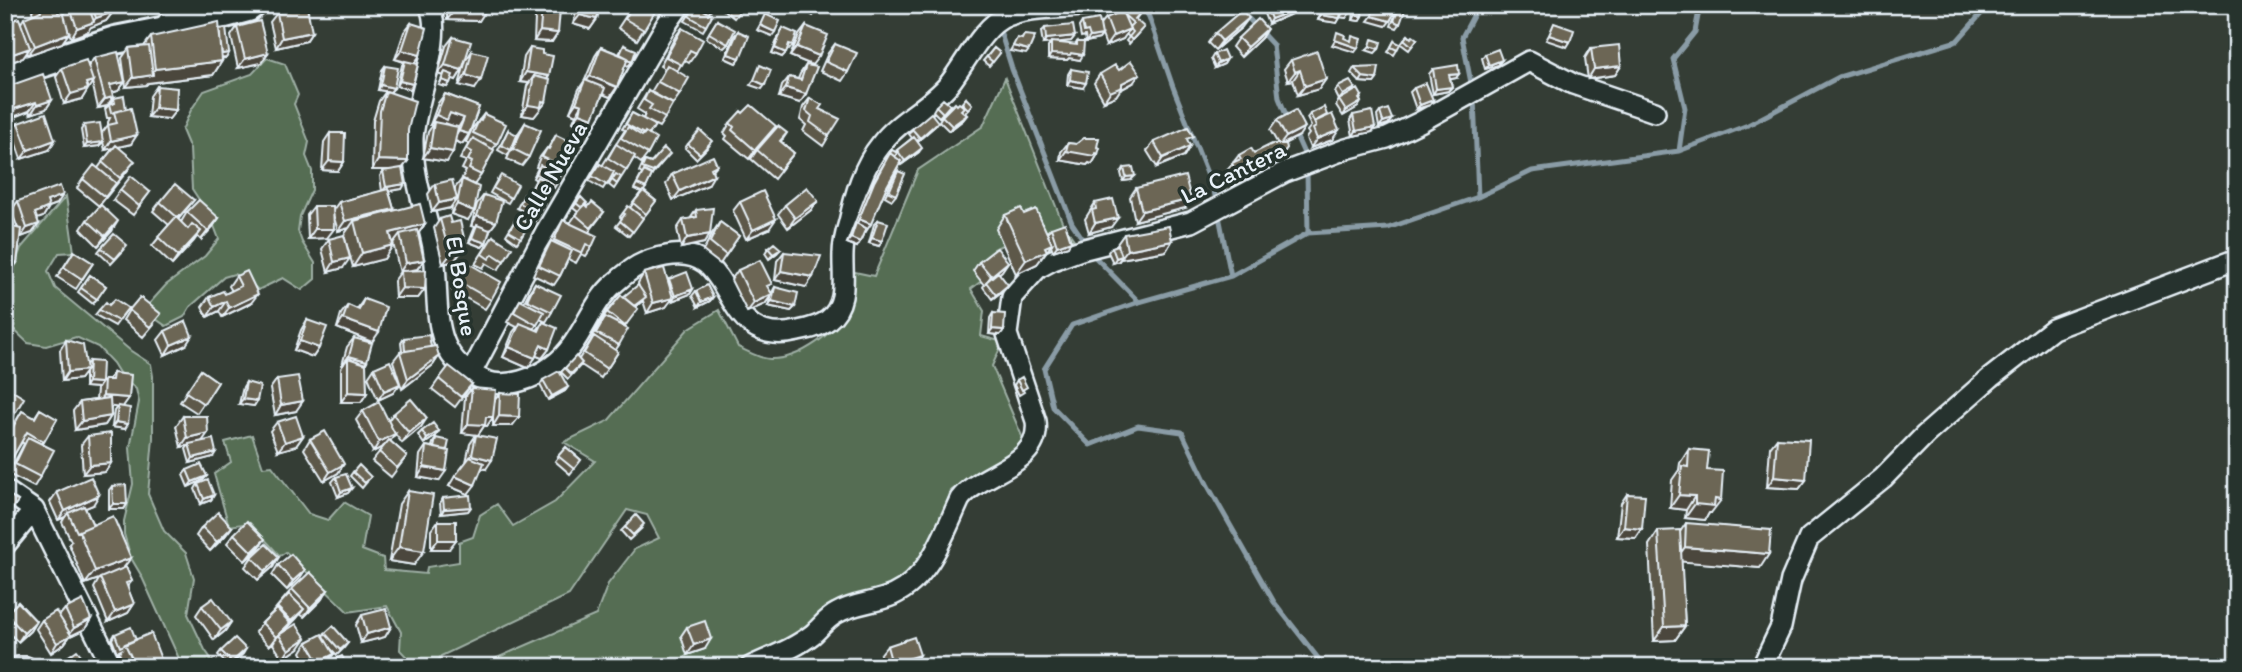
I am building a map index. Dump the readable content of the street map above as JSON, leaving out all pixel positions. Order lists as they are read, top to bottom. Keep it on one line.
{"streets":{"street":["La Cantera","Calle Nueva","El Bosque"]},"crossings":[["Calle Nueva","El Bosque"]]}
